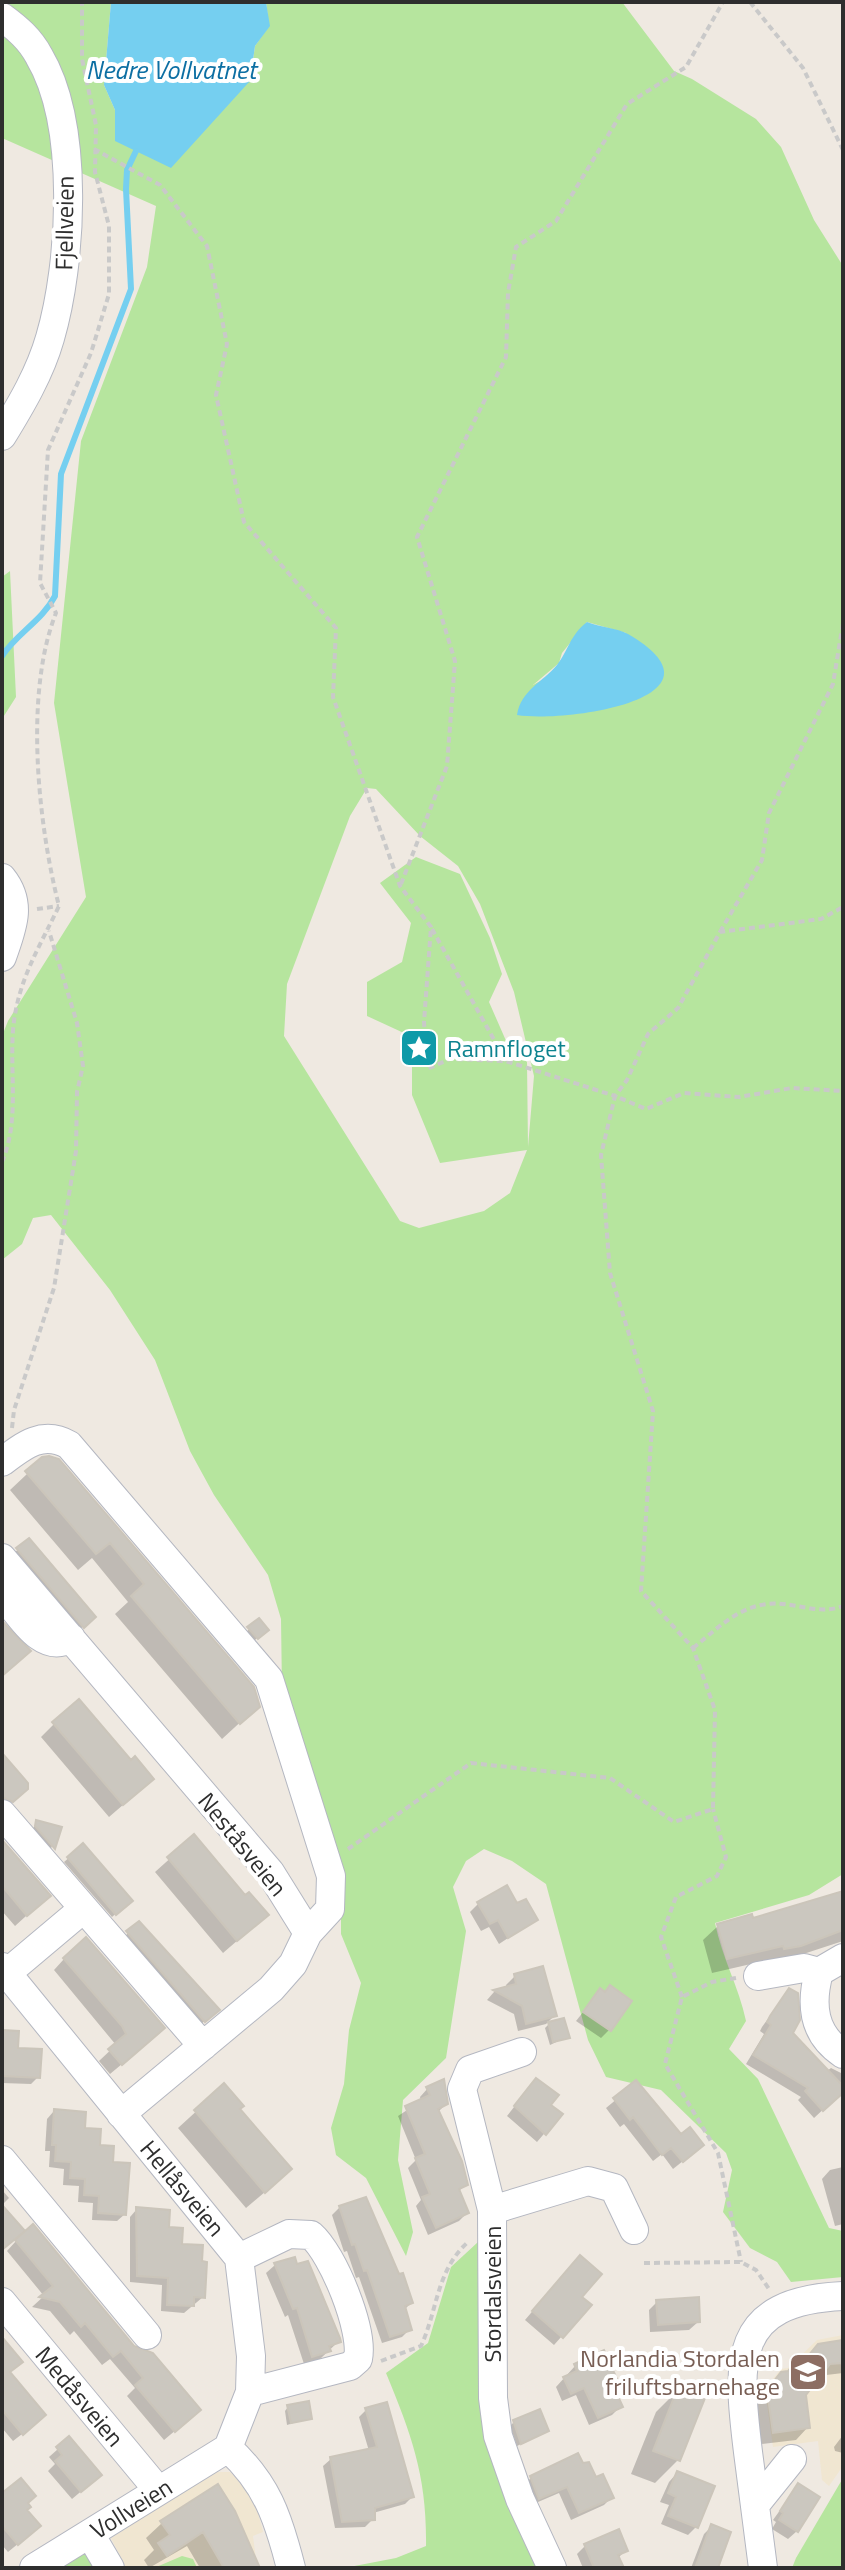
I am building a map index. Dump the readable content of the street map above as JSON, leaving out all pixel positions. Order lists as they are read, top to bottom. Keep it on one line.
{"streets":{"street":["Fjellveien","Neståsveien","Hellåsveien","Stordalsveien","Medåsveien","Vollveien"]},"crossings":[["Hellåsveien","Vollveien"],["Medåsveien","Vollveien"]],"water":["Nedre Vollvatnet"],"places":{"place":["Ramnfloget"],"school or university":["Norlandia Stordalen friluftsbarnehage"]}}
